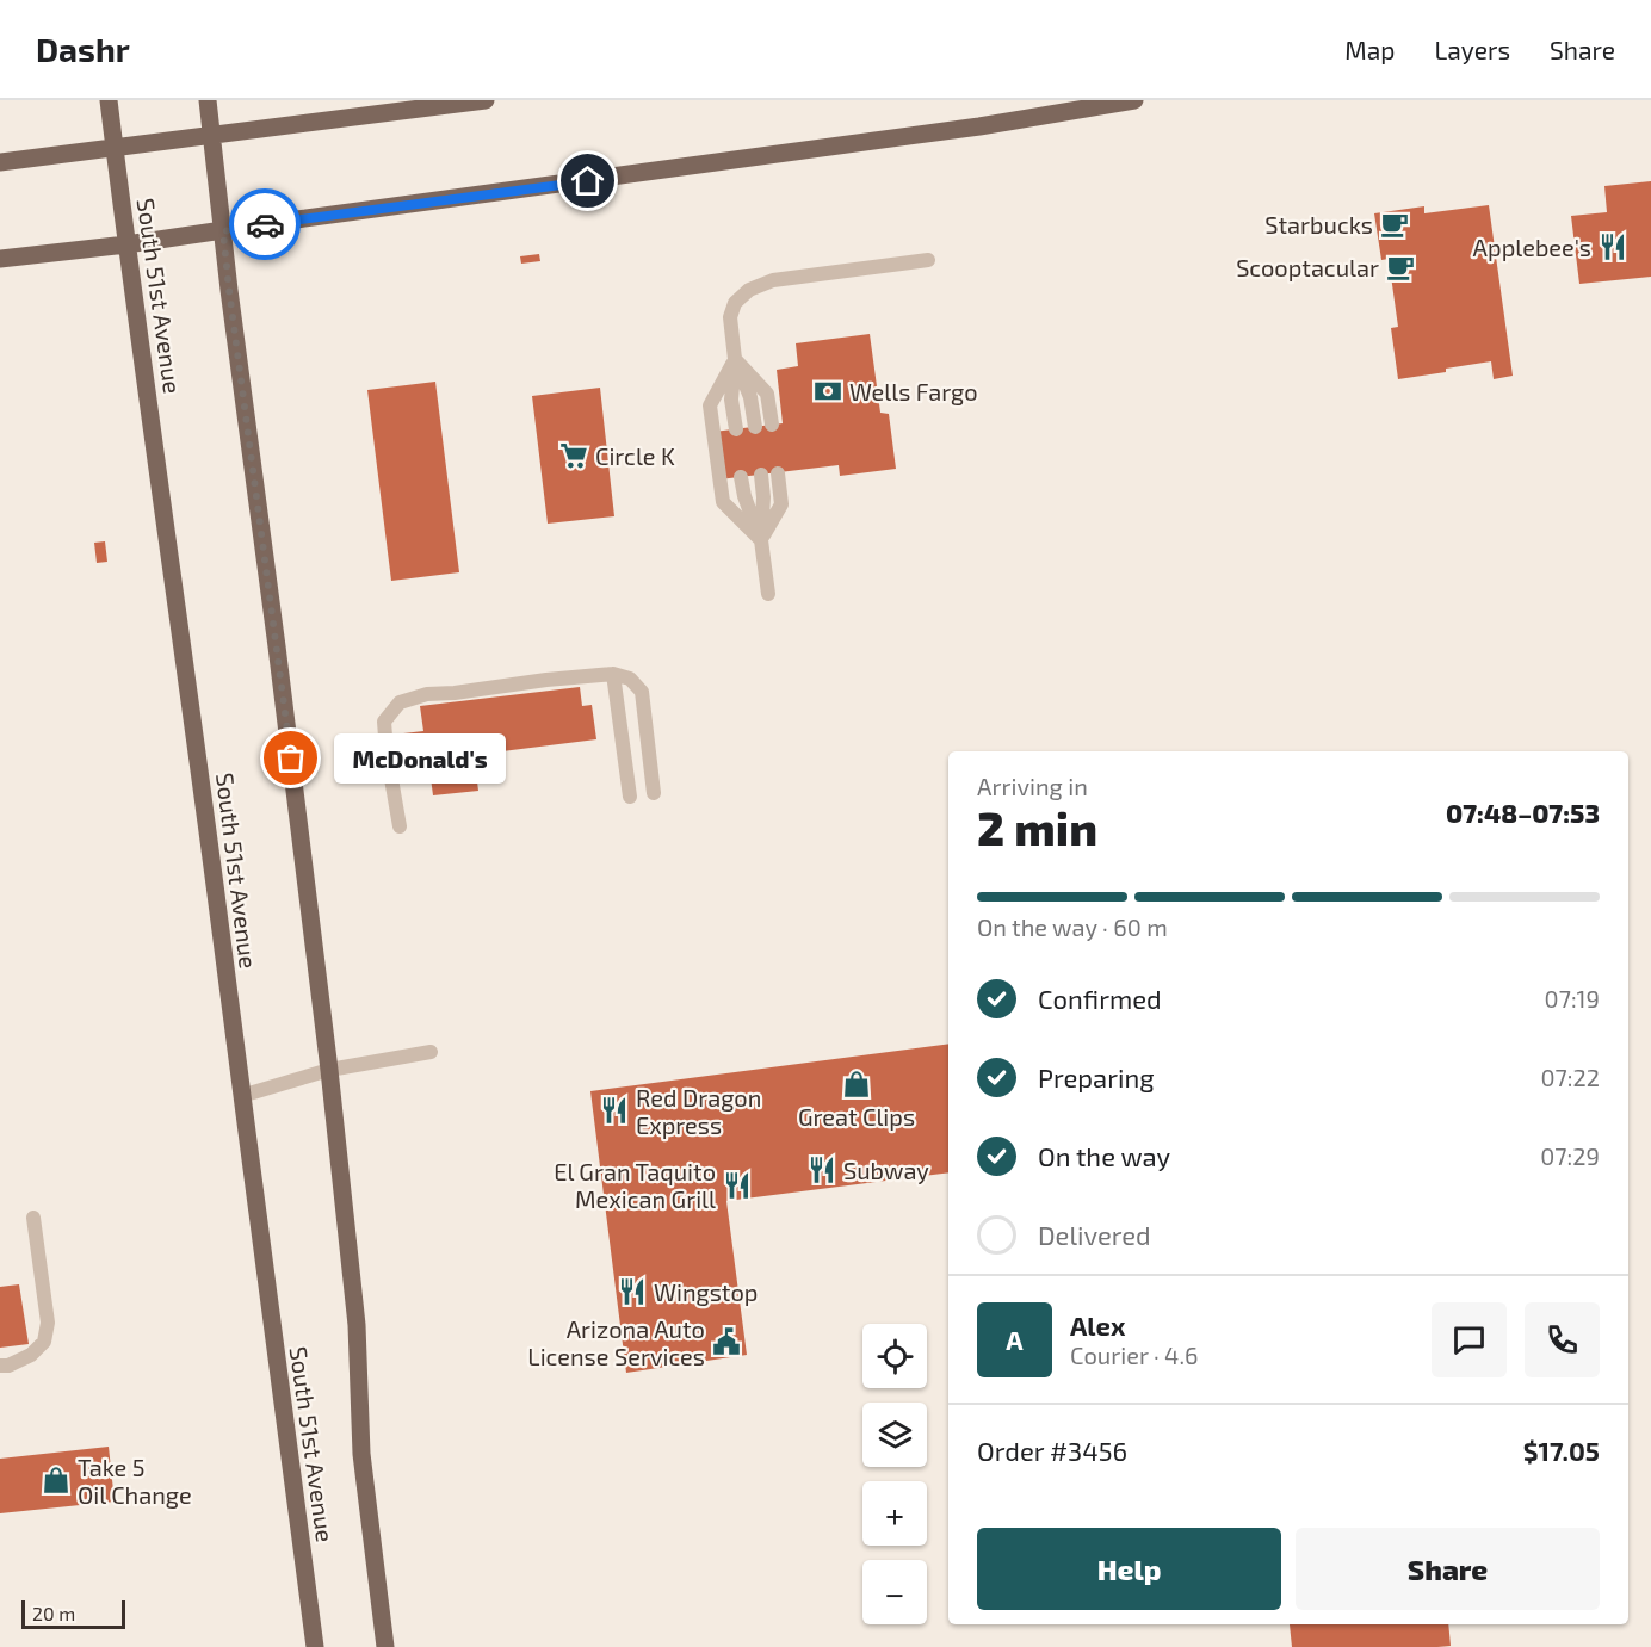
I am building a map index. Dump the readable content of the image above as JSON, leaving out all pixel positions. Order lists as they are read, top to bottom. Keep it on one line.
{"streets":{"main road":["South 51st Avenue"]},"places":{"cafe":["Starbucks","Scooptacular"],"restaurant":["Applebee's","Red Dragon Express","Subway","El Gran Taquito Mexican Grill","Wingstop"],"bank":["Wells Fargo"],"supermarket":["Circle K"],"other":["McDonald's"],"shop":["Great Clips","Take 5 Oil Change"],"public building":["Arizona Auto License Services"]},"scale_bar":"20 m","page":{"header":"Dashr","nav":["Map","Layers","Share"],"bubble":"McDonald's","heading":["2 min","Arriving in","07:48–07:53"],"panel":["Alex","Courier · 4.6","Order #3456","$17.05"],"bar":"On the way · 60 m","list":[["Confirmed","07:19"],["Preparing","07:22"],["On the way","07:29"],"Delivered"],"round":"A","map_buttons":["+","−"],"buttons":["Help","Share"],"scale":"20 m"}}
